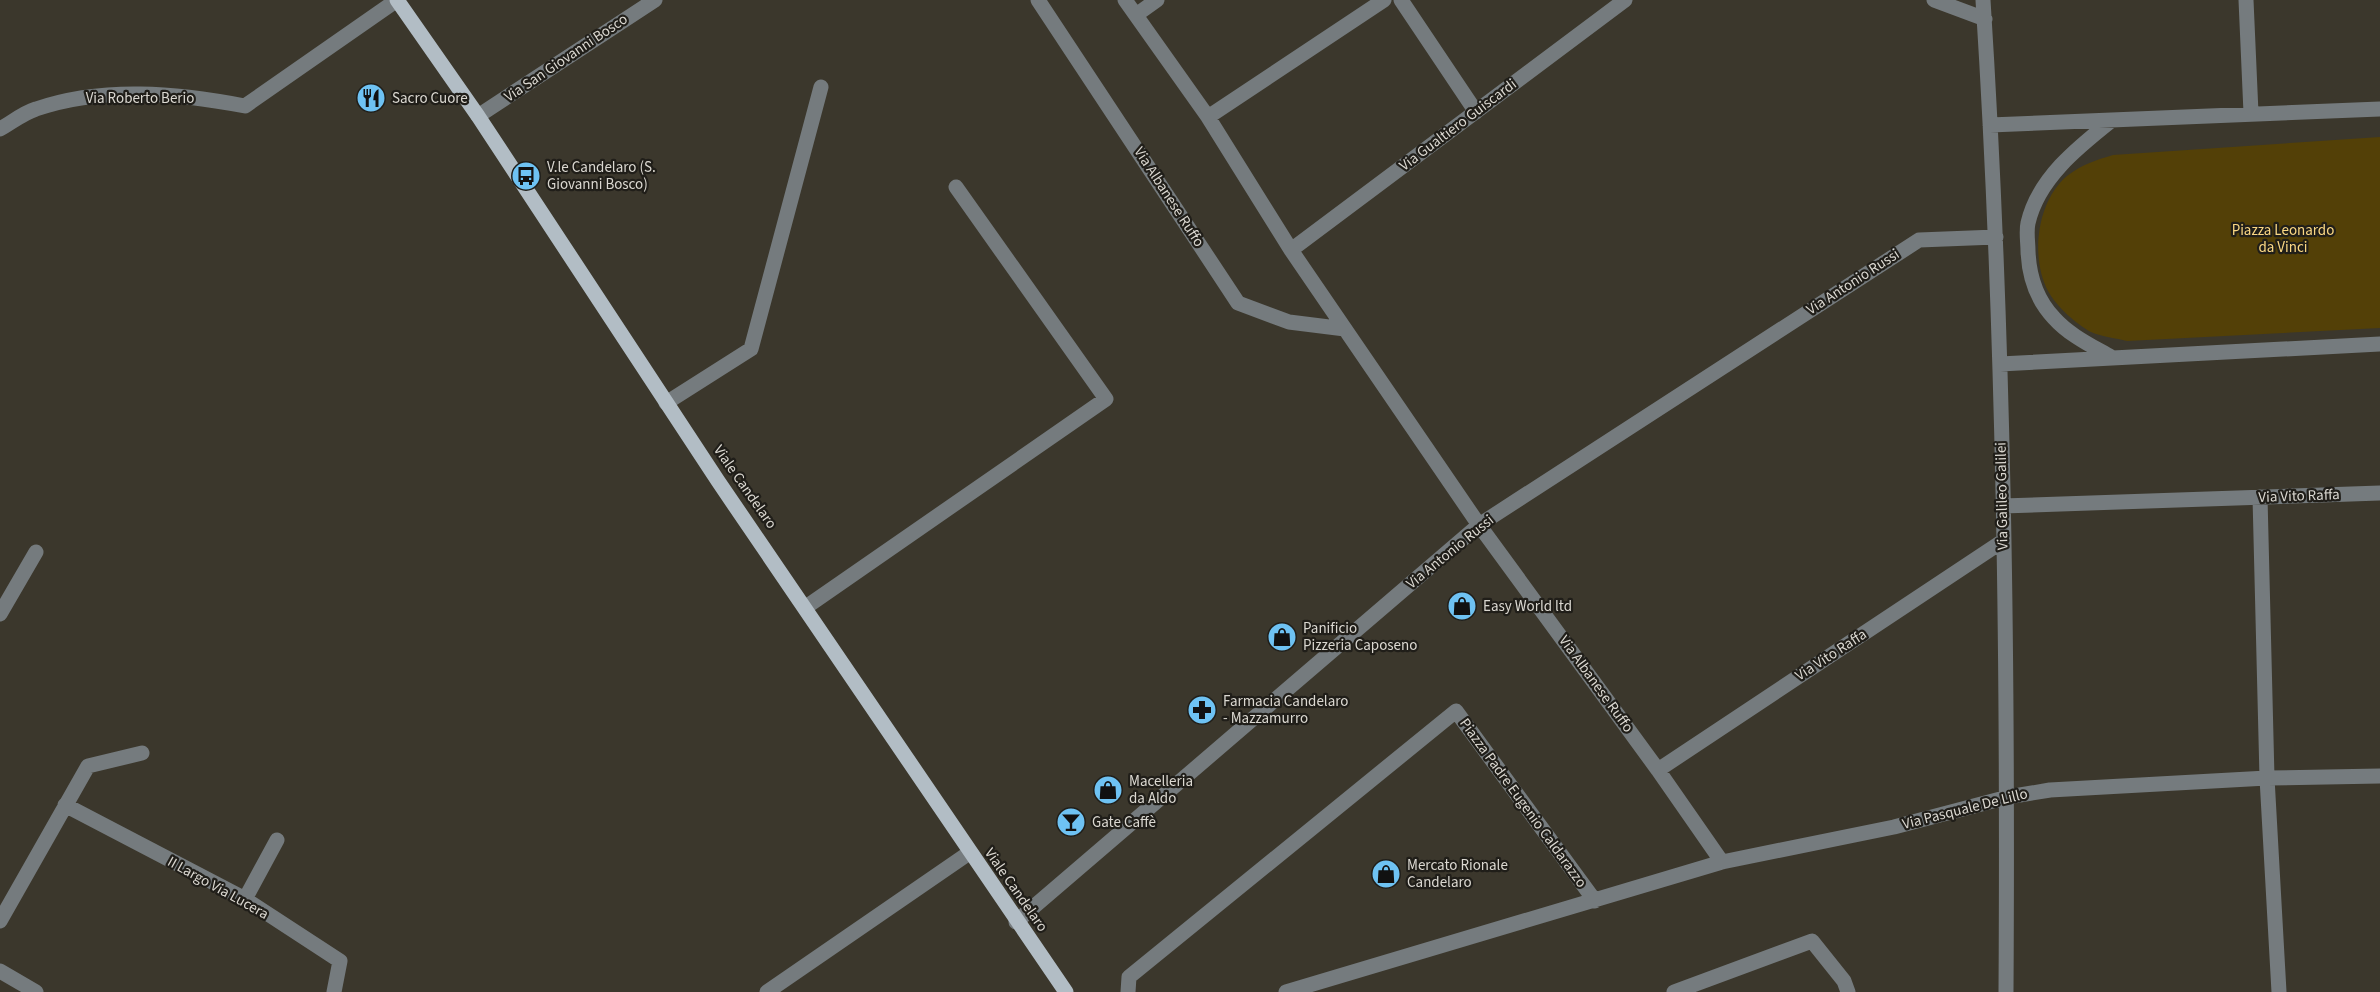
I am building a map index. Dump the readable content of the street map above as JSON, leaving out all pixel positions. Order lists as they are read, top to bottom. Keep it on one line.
{"streets":{"main road":["Viale Candelaro"],"street":["Via San Giovanni Bosco","Via Roberto Berio","Via Gualtiero Guiscardi","Via Albanese Ruffo","Via Antonio Russi","Via Galileo Galilei","Via Vito Raffa","Piazza Padre Eugenio Caldarazzo","Via Pasquale De Lillo","II Largo Via Lucera"]},"crossings":[["Via San Giovanni Bosco","Viale Candelaro"],["Via Roberto Berio","Viale Candelaro"],["Via Gualtiero Guiscardi","Via Albanese Ruffo"],["Via Albanese Ruffo","Via Antonio Russi"],["Via Albanese Ruffo","Via Vito Raffa"],["Via Albanese Ruffo","Via Pasquale De Lillo"],["Via Antonio Russi","Viale Candelaro"],["Via Antonio Russi","Via Galileo Galilei"],["Via Galileo Galilei","Via Vito Raffa"],["Via Galileo Galilei","Via Pasquale De Lillo"],["Piazza Padre Eugenio Caldarazzo","Via Pasquale De Lillo"]],"parks":["Piazza Leonardo da Vinci"],"places":{"restaurant":["Sacro Cuore"],"bus stop":["V.le Candelaro (S. Giovanni Bosco)"],"shop":["Easy World ltd","Panificio Pizzeria Caposeno","Macelleria da Aldo","Mercato Rionale Candelaro"],"pharmacy":["Farmacia Candelaro - Mazzamurro"],"bar":["Gate Caffè"]}}
